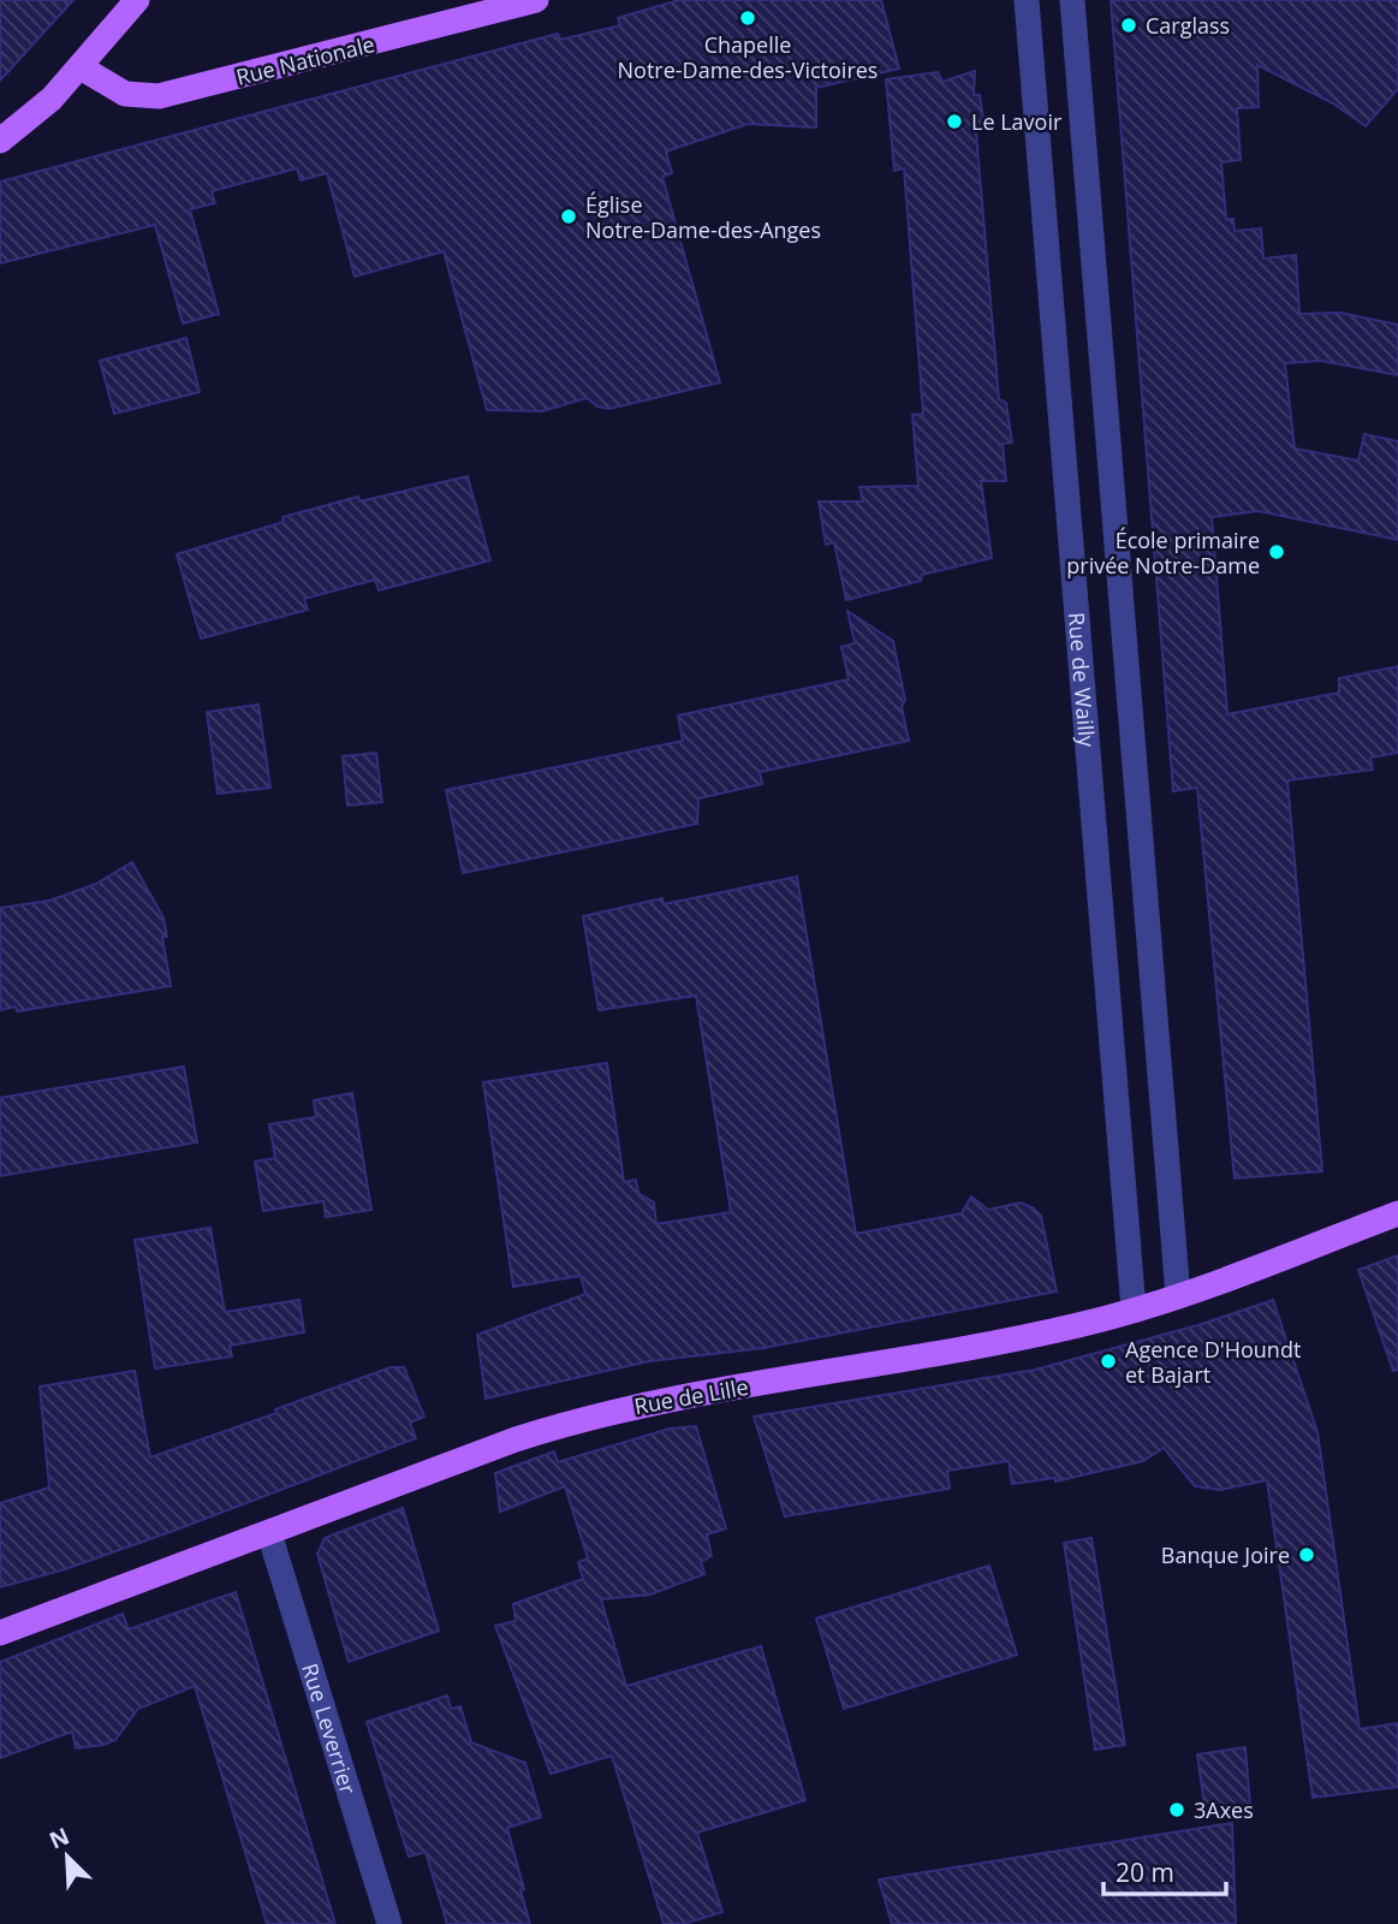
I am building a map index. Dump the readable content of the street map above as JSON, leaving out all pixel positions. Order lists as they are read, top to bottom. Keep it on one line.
{"streets":{"main road":["Rue Nationale","Rue de Lille"],"street":["Rue de Wailly","Rue Leverrier"]},"crossings":[["Rue de Wailly","Rue de Lille"],["Rue de Lille","Rue Leverrier"]],"places":["Chapelle Notre-Dame-des-Victoires","Carglass","Le Lavoir","Église Notre-Dame-des-Anges","École primaire privée Notre-Dame","Agence D'Houndt et Bajart","Banque Joire","3Axes"],"scale_bar":"20 m","north":"top left"}
